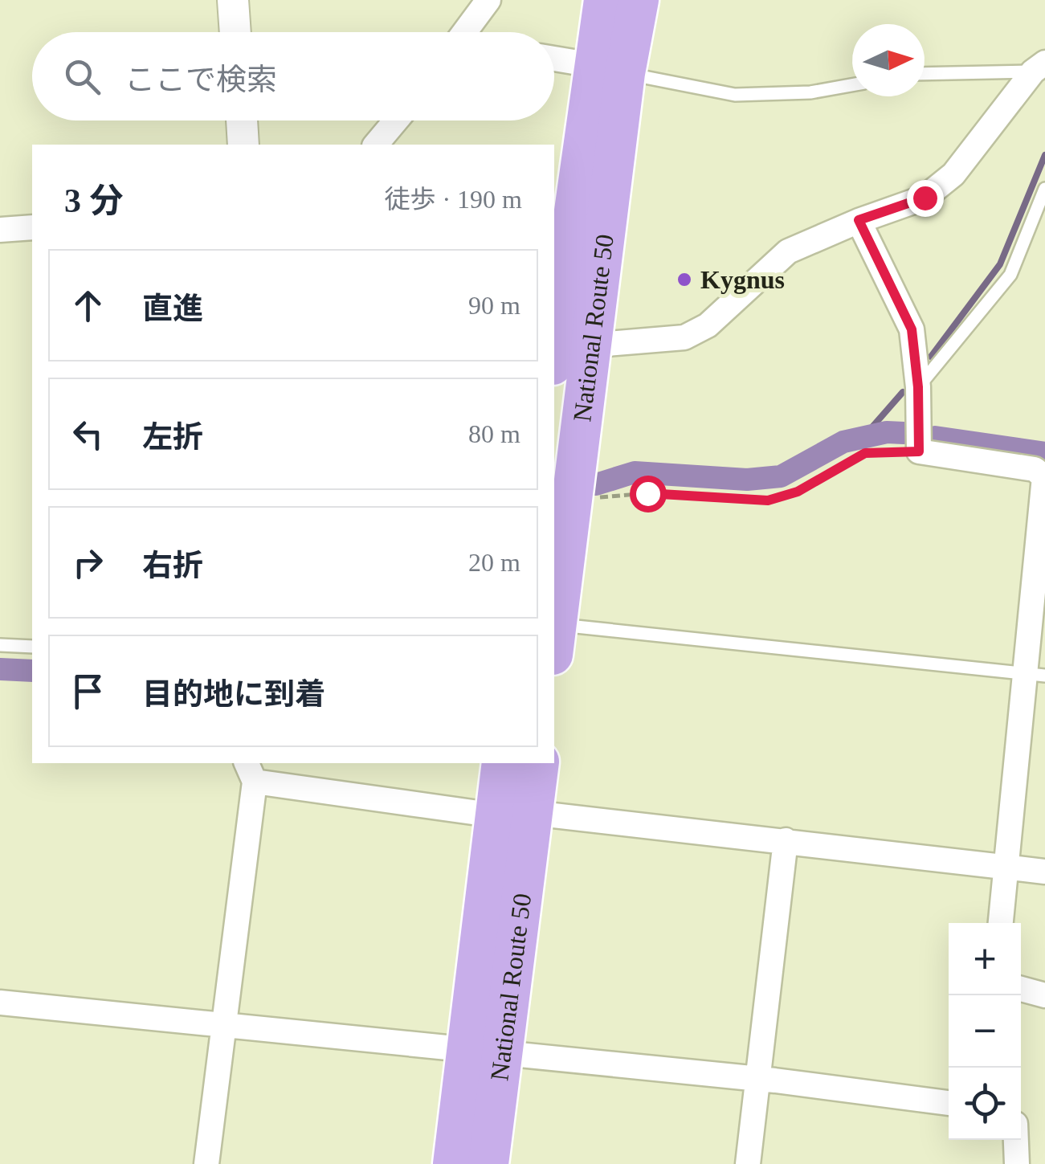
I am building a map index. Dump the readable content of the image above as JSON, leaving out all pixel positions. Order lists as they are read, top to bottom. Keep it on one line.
{"streets":{"highway":["National Route 50"]},"places":["Kygnus"],"north":"right","page":{"search":"ここで検索","heading":["3 分","徒歩 · 190 m"],"list":[["直進","90 m"],["左折","80 m"],["右折","20 m"],"目的地に到着"],"map_buttons":["+","−"]}}
